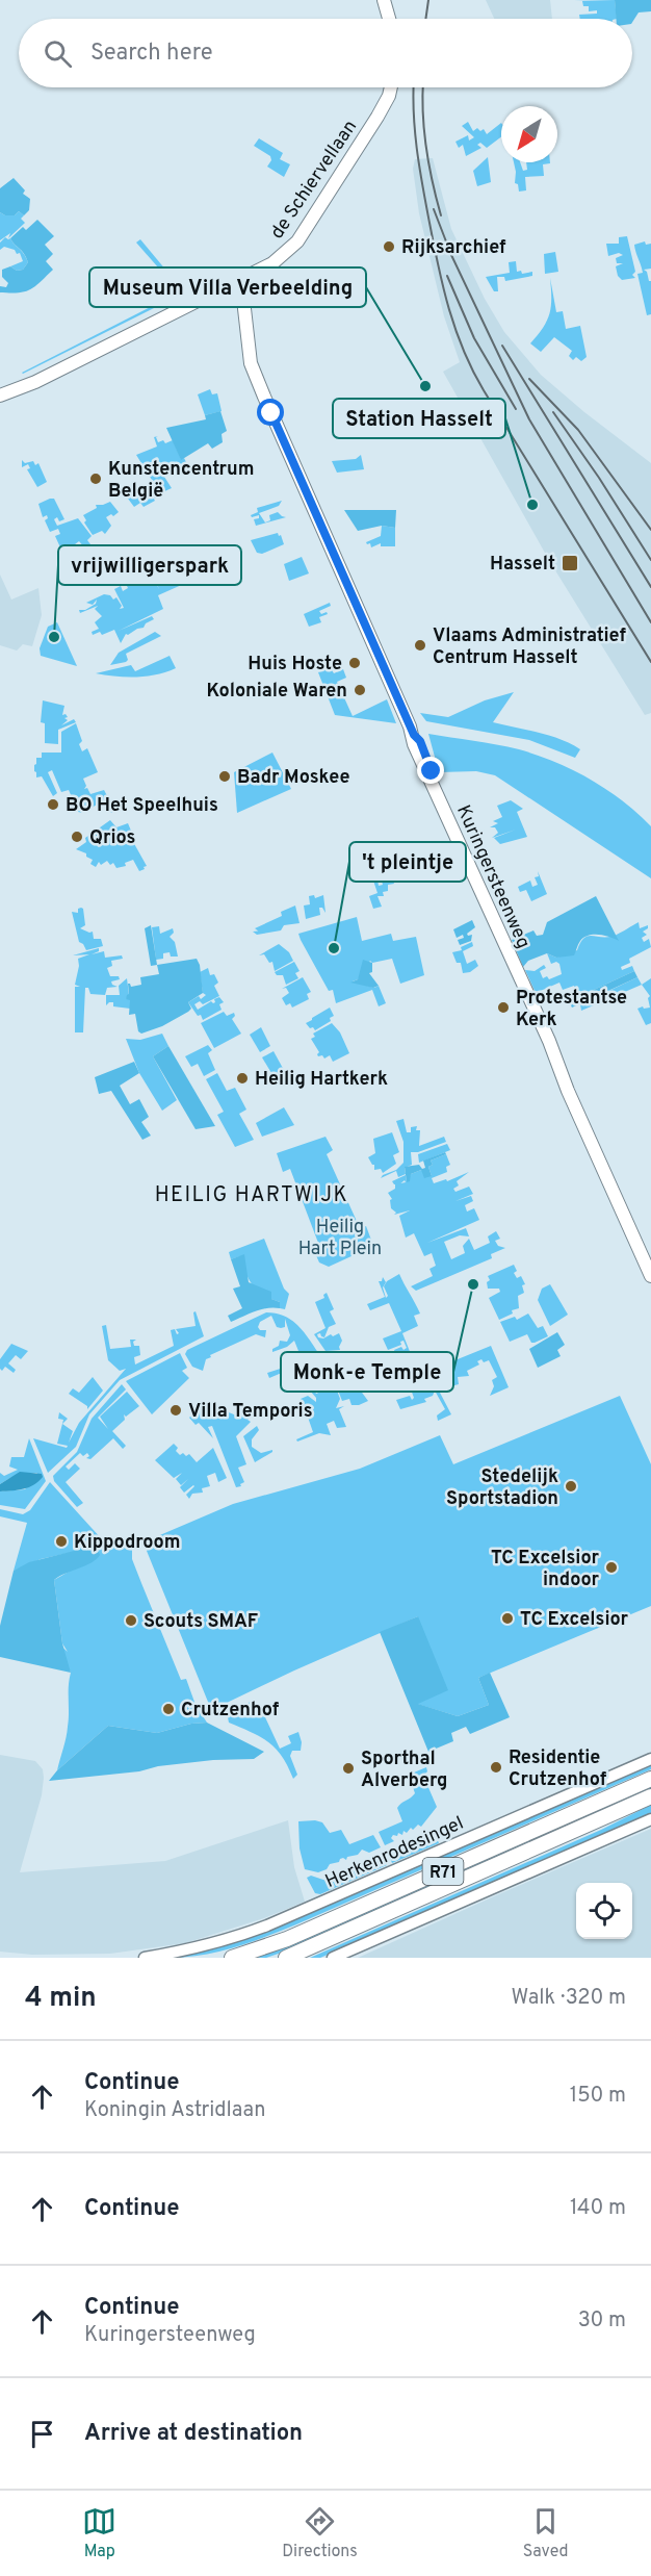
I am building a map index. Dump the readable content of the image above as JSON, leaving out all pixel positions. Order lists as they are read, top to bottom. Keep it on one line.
{"streets":{"highway":["Herkenrodesingel","R71"],"main road":["de Schiervellaan","Kuringersteenweg"]},"crossings":[["de Schiervellaan","Kuringersteenweg"]],"districts":["HEILIG HARTWIJK"],"parks":["Heilig Hart Plein"],"places":{"other":["Rijksarchief","Museum Villa Verbeelding","Kunstencentrum België","Station Hasselt","vrijwilligerspark","Vlaams Administratief Centrum Hasselt","Huis Hoste","Koloniale Waren","Badr Moskee","BO Het Speelhuis","Qrios","'t pleintje","Protestantse Kerk","Heilig Hartkerk","Monk-e Temple","Villa Temporis","Stedelijk Sportstadion","Kippodroom","TC Excelsior indoor","TC Excelsior","Scouts SMAF","Crutzenhof","Residentie Crutzenhof","Sporthal Alverberg"],"transit":["Hasselt"]},"north":"bottom left","page":{"search":"Search here","heading":["4 min","Walk · 320 m"],"list":[["Continue","Koningin Astridlaan","150 m"],["Continue","140 m"],["Continue","Kuringersteenweg","30 m"],"Arrive at destination"],"nav":["Map","Directions","Saved"]}}
